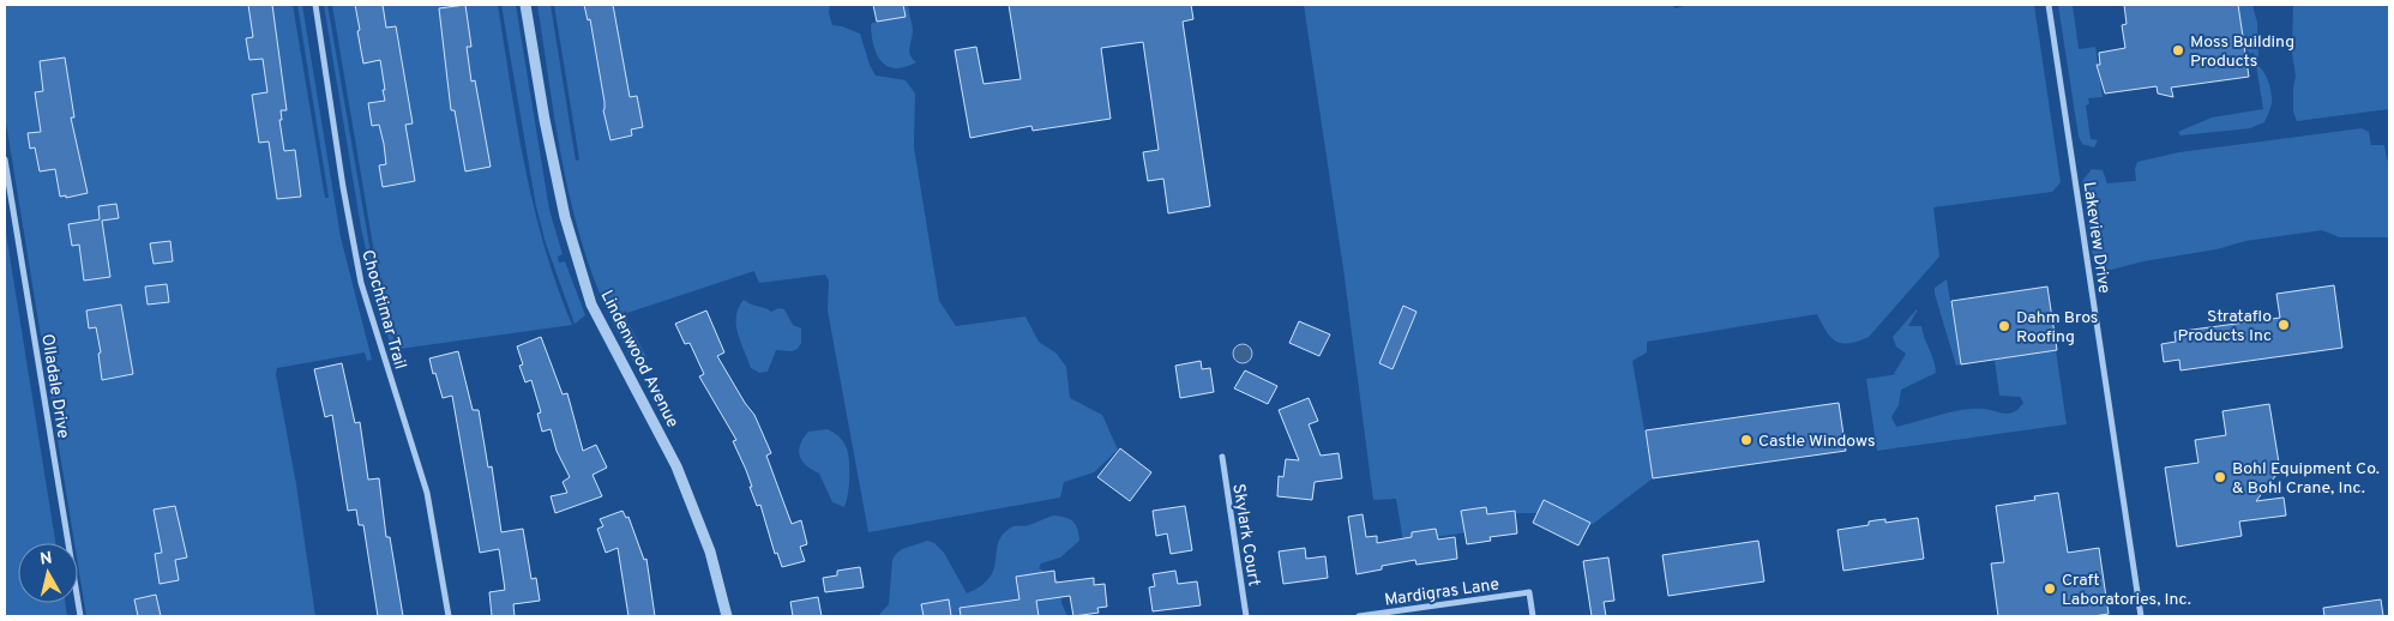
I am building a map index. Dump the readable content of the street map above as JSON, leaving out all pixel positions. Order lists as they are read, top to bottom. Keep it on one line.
{"streets":{"street":["Lakeview Drive","Chochtimar Trail","Lindenwood Avenue","Olladale Drive","Skylark Court","Mardigras Lane"]},"places":["Moss Building Products","Strataflo Products Inc","Dahm Bros Roofing","Castle Windows","Bohl Equipment Co. & Bohl Crane, Inc.","Craft Laboratories, Inc."],"north":"top"}
